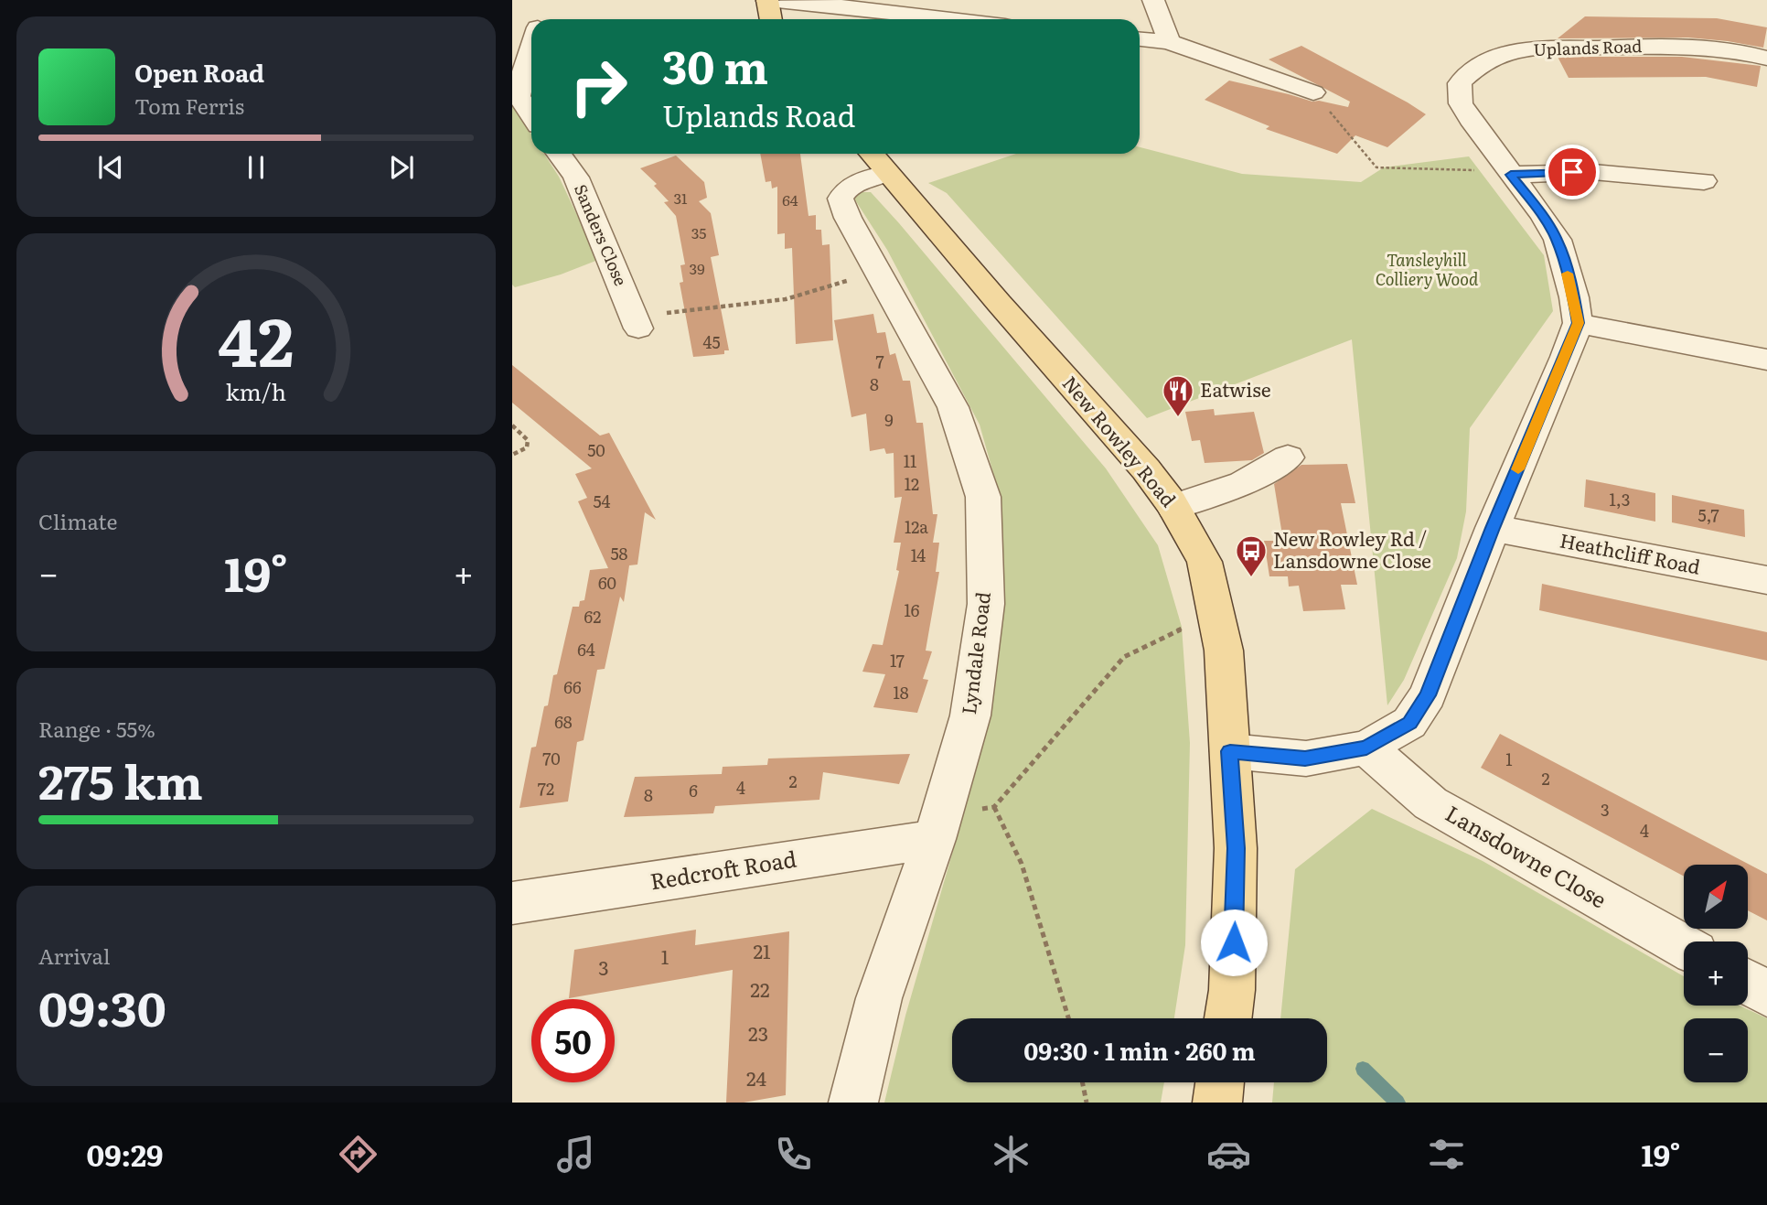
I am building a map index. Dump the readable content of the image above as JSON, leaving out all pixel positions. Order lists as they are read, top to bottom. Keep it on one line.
{"streets":{"main road":["New Rowley Road"],"street":["Uplands Road","Sanders Close","Heathcliff Road","Lyndale Road","Lansdowne Close","Redcroft Road"]},"crossings":[["New Rowley Road","Lyndale Road"],["Lyndale Road","Redcroft Road"]],"parks":["Tansleyhill Colliery Wood"],"places":{"restaurant":["Eatwise"],"bus stop":["New Rowley Rd / Lansdowne Close"]},"house_numbers":["31","64","35","39","45","7","8","9","50","11","12","1,3","54","5,7","12a","58","14","60","16","62","64","17","66","18","68","70","1","2","2","4","72","6","8","3","4","21","1","3","22","23","24"],"north":"top right","page":{"turn":["30 m","Uplands Road"],"song":["Open Road","Tom Ferris"],"tile":["Climate",["Range · 55%","275 km"],["Arrival","09:30"]],"heat":["−","19°","+"],"map_buttons":["+","−"],"limit":"50","trip":"09:30 · 1 min · 260 m","tabs":["09:29","19°"],"gauge":["42","km/h"]}}
